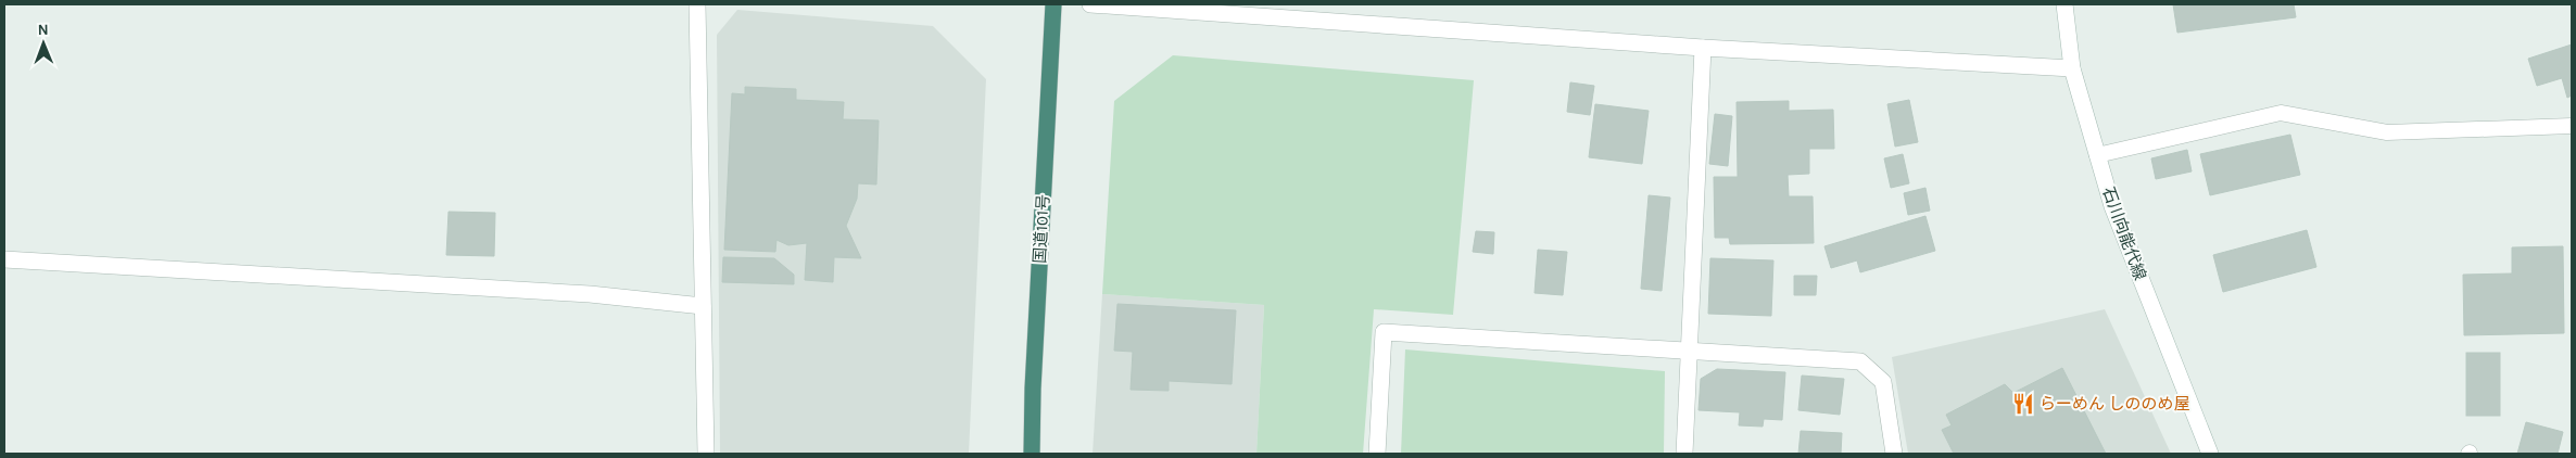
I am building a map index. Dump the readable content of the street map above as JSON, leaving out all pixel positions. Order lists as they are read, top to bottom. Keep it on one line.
{"streets":{"highway":["国道101号"],"street":["石川向能代線"]},"places":{"restaurant":["らーめん しののめ屋"]},"north":"top"}
